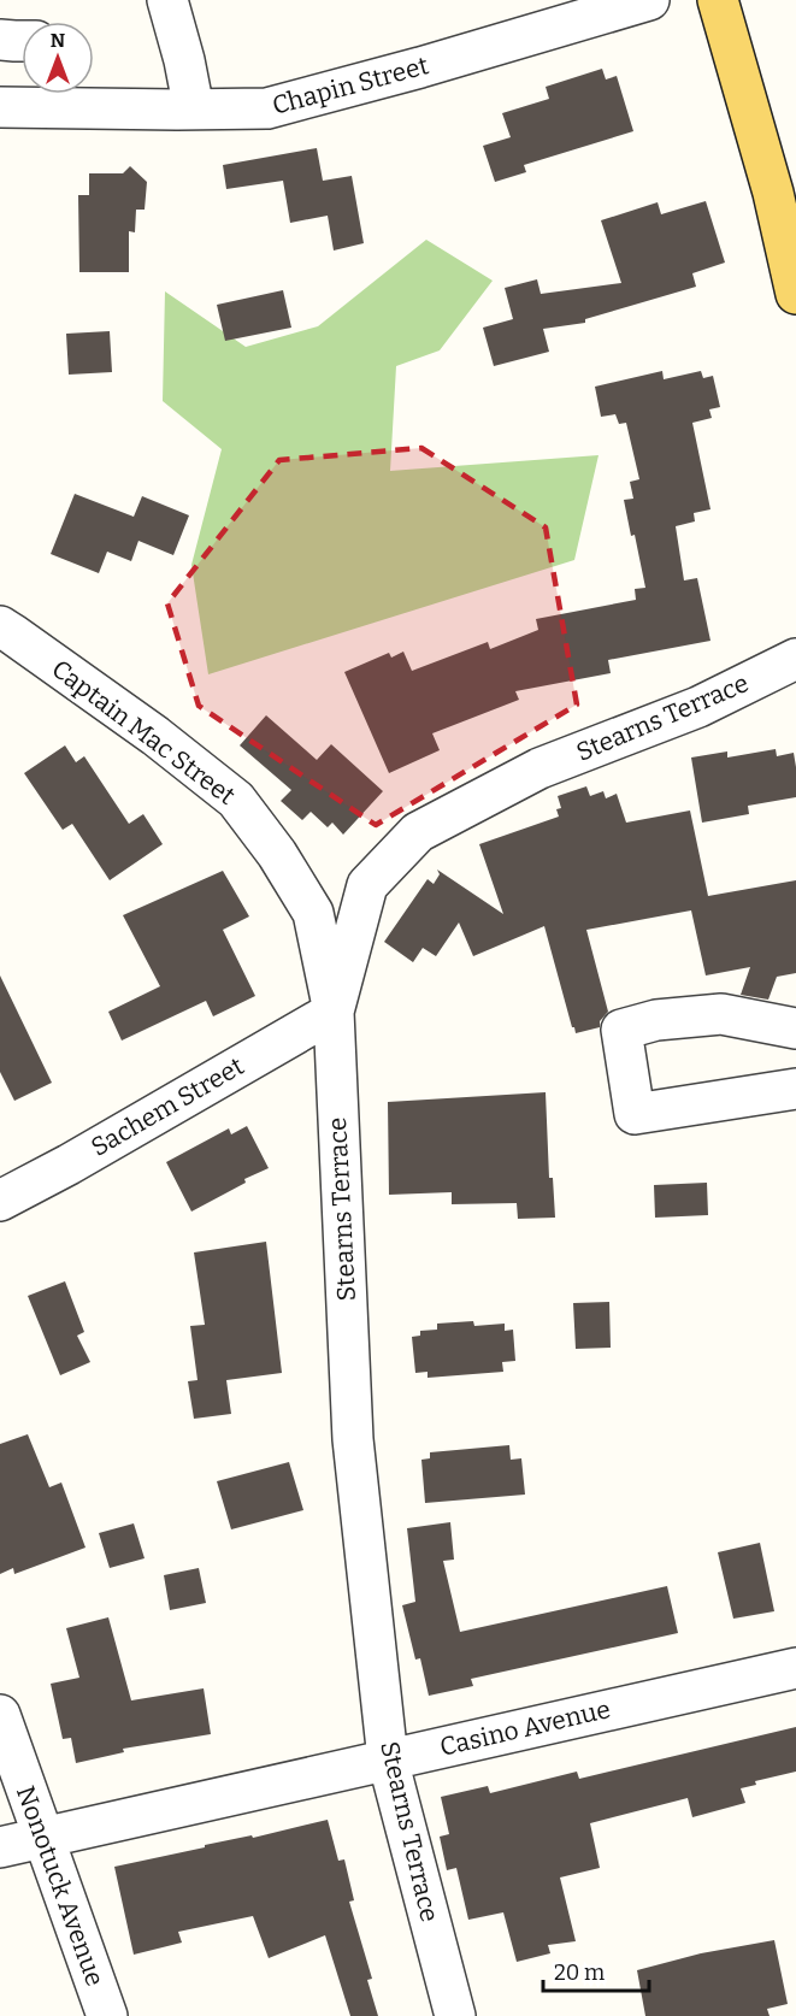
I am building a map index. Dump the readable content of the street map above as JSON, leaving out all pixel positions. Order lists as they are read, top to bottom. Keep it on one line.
{"streets":{"street":["Chapin Street","Stearns Terrace","Captain Mac Street","Sachem Street","Casino Avenue","Nonotuck Avenue"]},"crossings":[["Stearns Terrace","Captain Mac Street"],["Stearns Terrace","Sachem Street"],["Stearns Terrace","Casino Avenue"],["Captain Mac Street","Sachem Street"],["Casino Avenue","Nonotuck Avenue"]],"scale_bar":"20 m","north":"top"}
